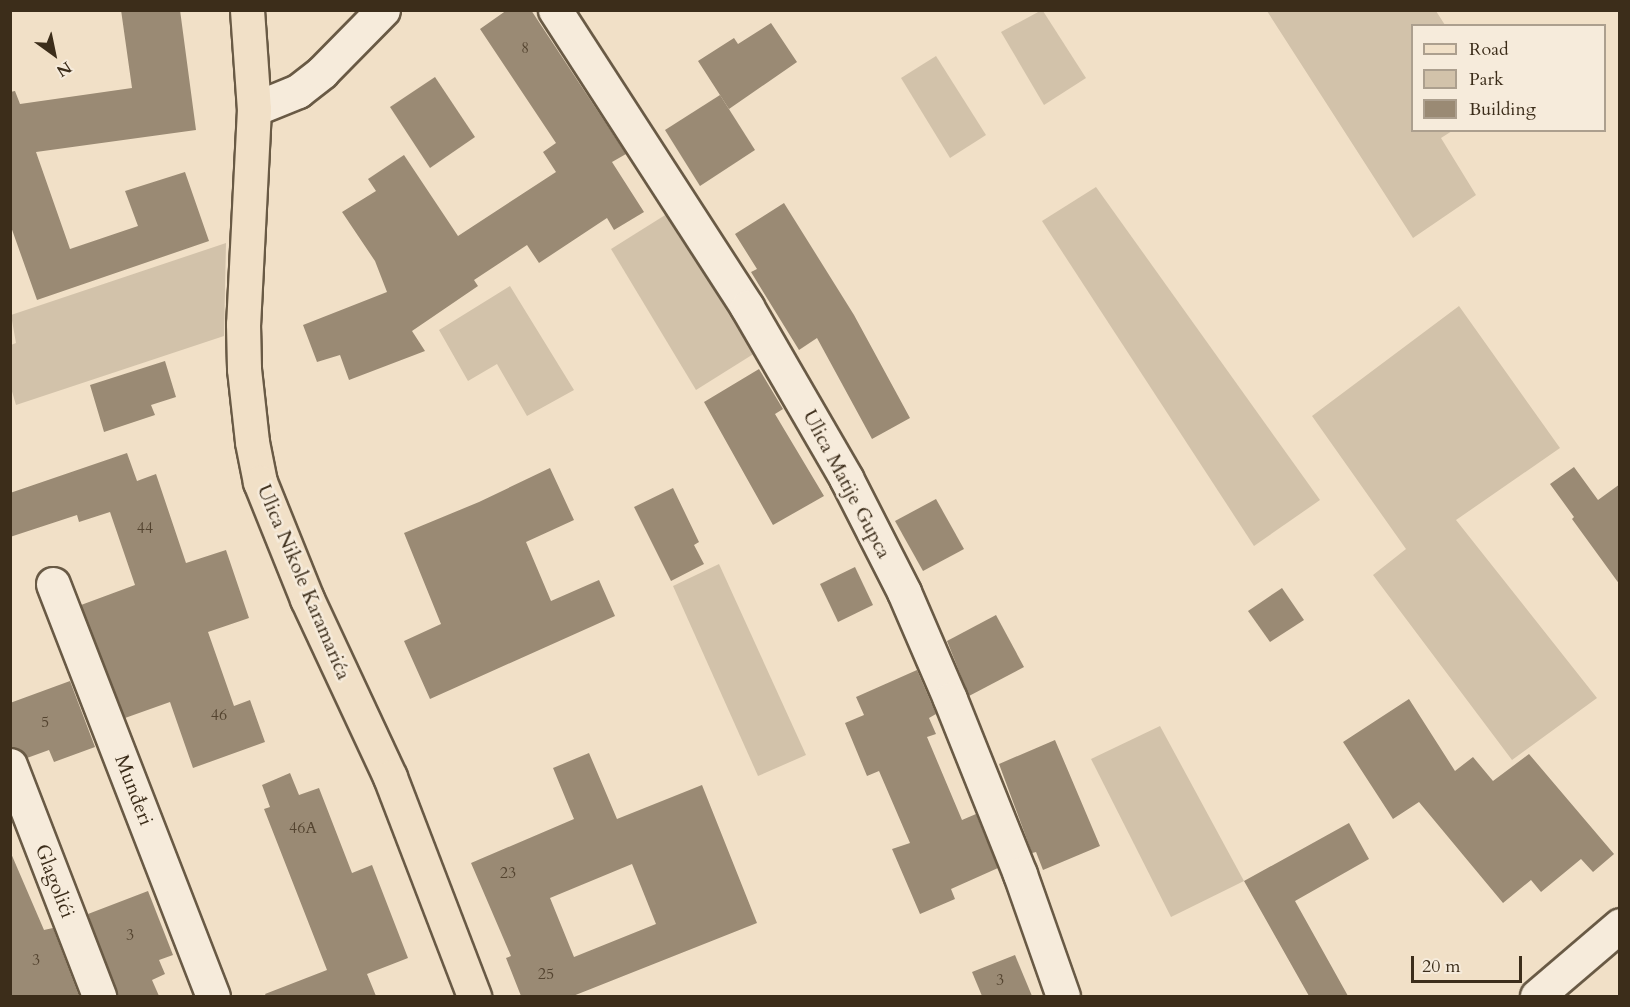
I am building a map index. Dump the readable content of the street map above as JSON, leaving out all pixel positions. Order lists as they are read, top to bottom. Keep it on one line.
{"streets":{"main road":["Ulica Nikole Karamarića"],"street":["Ulica Matije Gupca","Munđeri","Glagolići"]},"house_numbers":["8","44","46","5","46A","23","3","3","25","3"],"legend":["Road","Park","Building"],"scale_bar":"20 m","north":"bottom right"}
